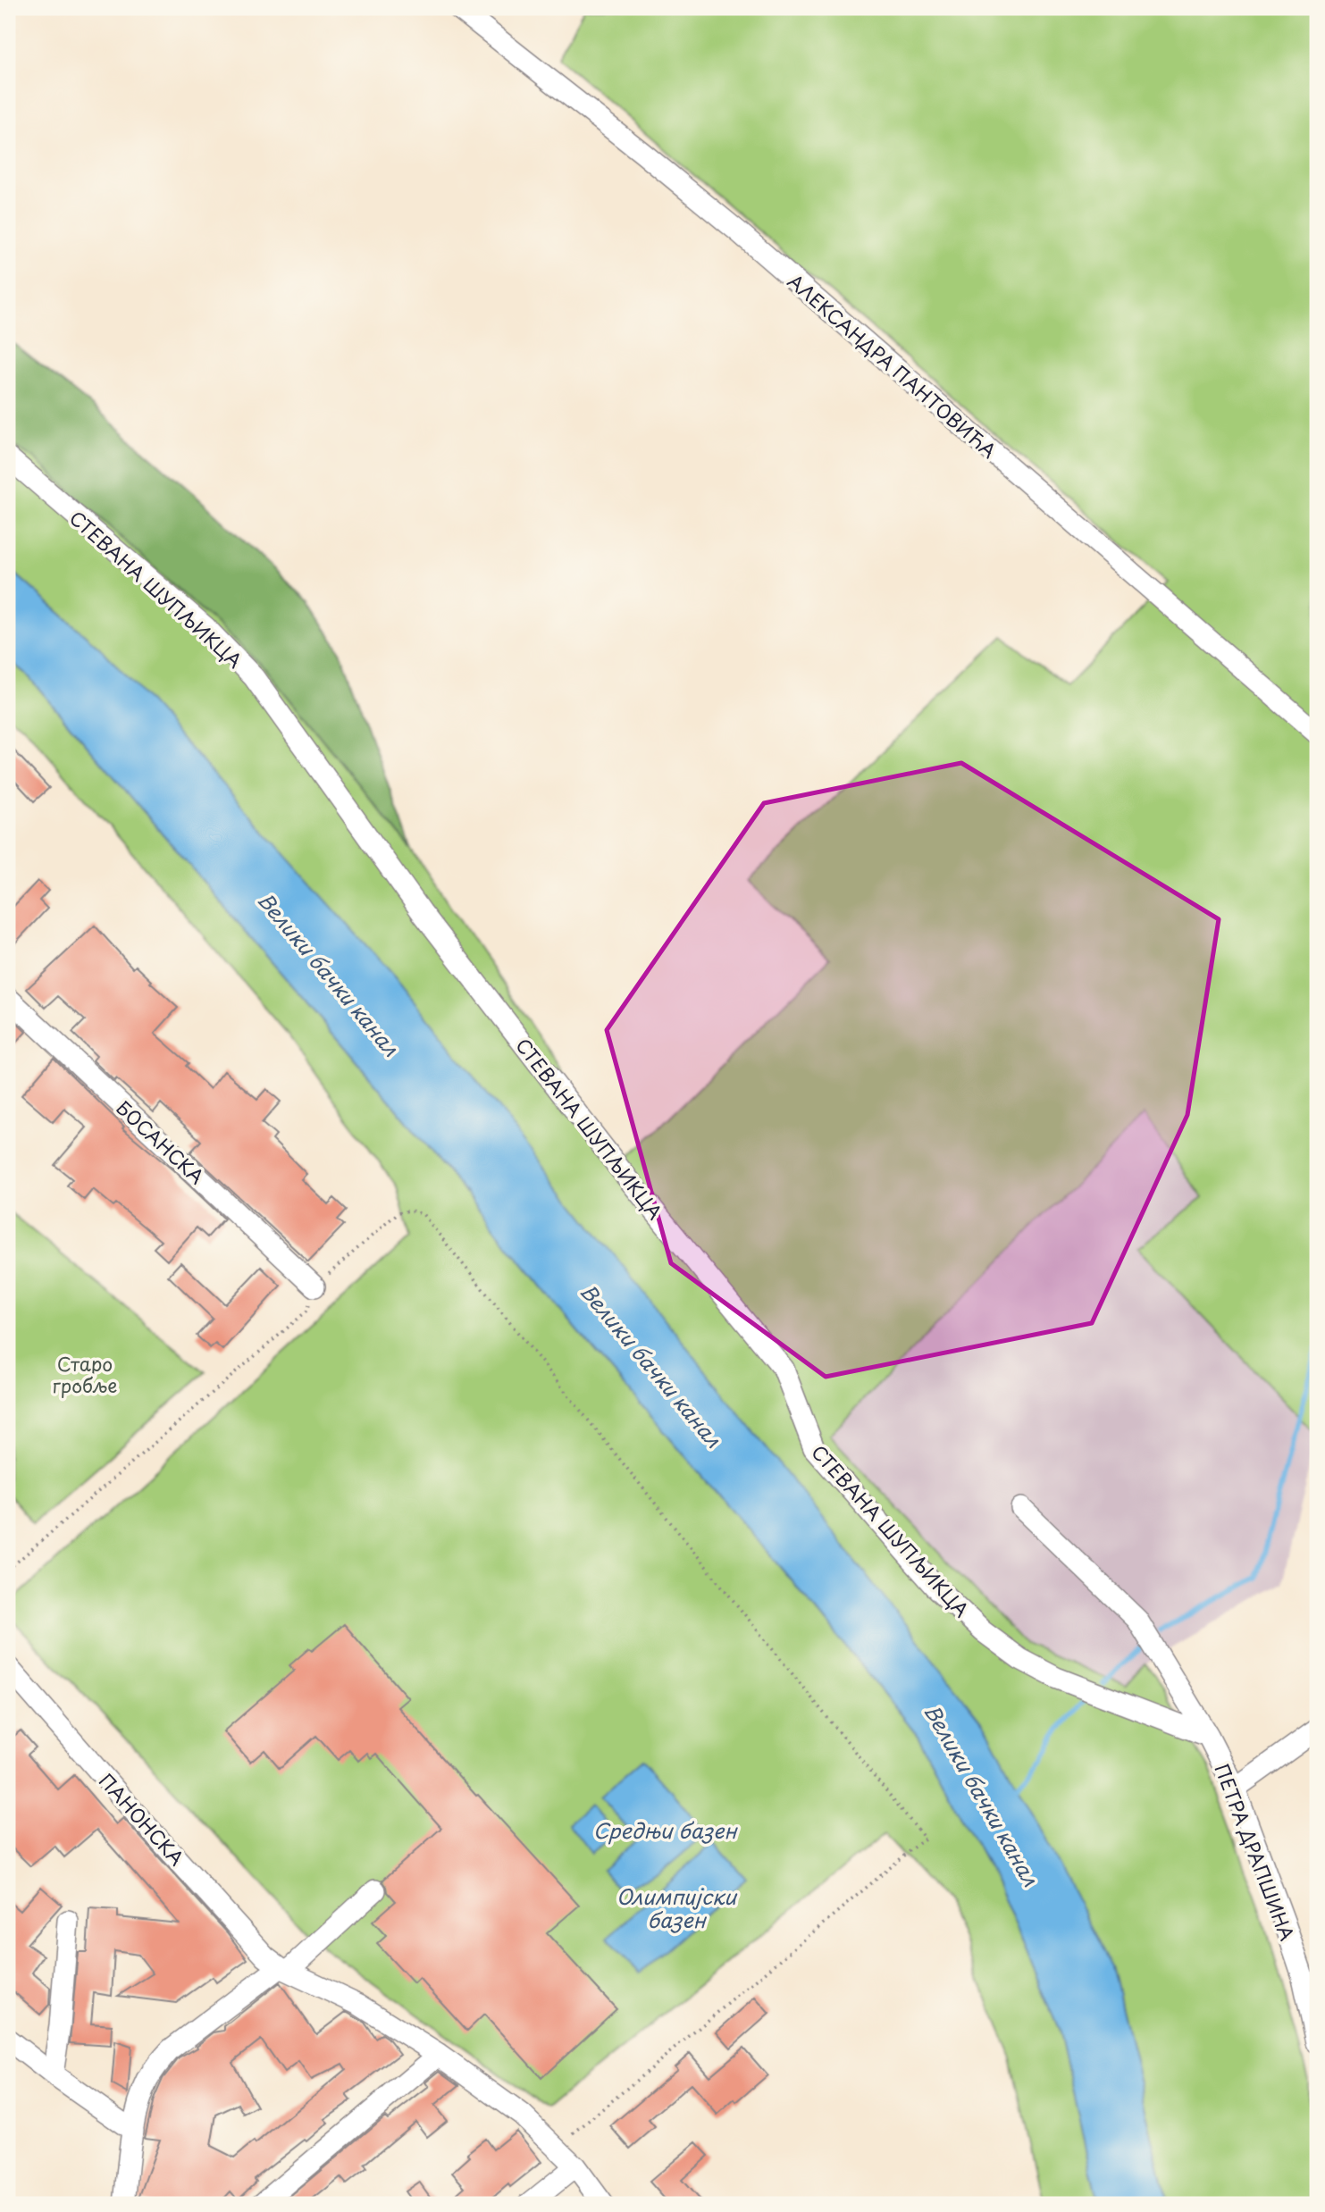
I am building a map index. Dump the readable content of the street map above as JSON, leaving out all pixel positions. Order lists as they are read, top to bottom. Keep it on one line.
{"streets":{"street":["АЛЕКСАНДРА ПАНТОВИЋА","СТЕВАНА ШУПЉИКЦА","БОСАНСКА","ПАНОНСКА","ПЕТРА ДРАПШИНА"]},"crossings":[["СТЕВАНА ШУПЉИКЦА","ПЕТРА ДРАПШИНА"]],"water":["Велики бачки канал","Средњи базен","Олимпијски базен"],"parks":["Старо гробље"]}
